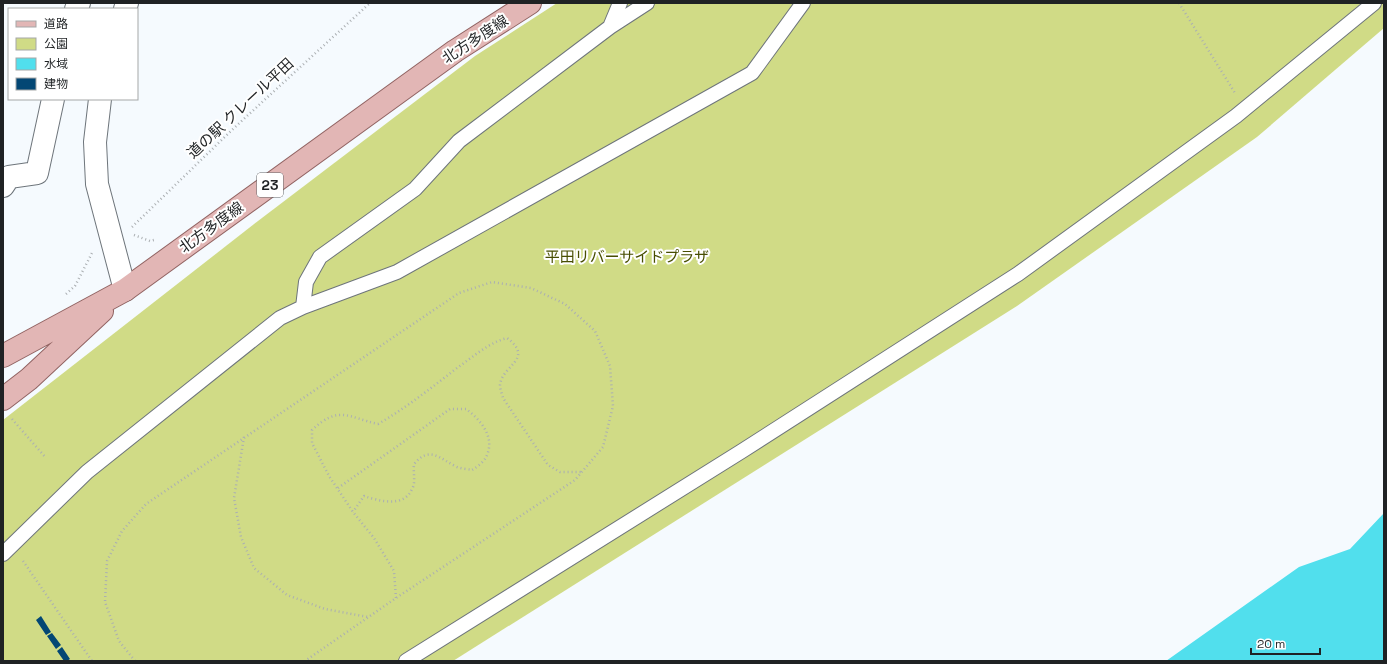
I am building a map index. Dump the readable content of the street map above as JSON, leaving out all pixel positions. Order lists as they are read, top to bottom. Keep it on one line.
{"streets":{"main road":["北方多度線","23"],"path":["道の駅 クレール平田"]},"parks":["平田リバーサイドプラザ"],"legend":["道路","公園","水域","建物"],"scale_bar":"20 m"}
